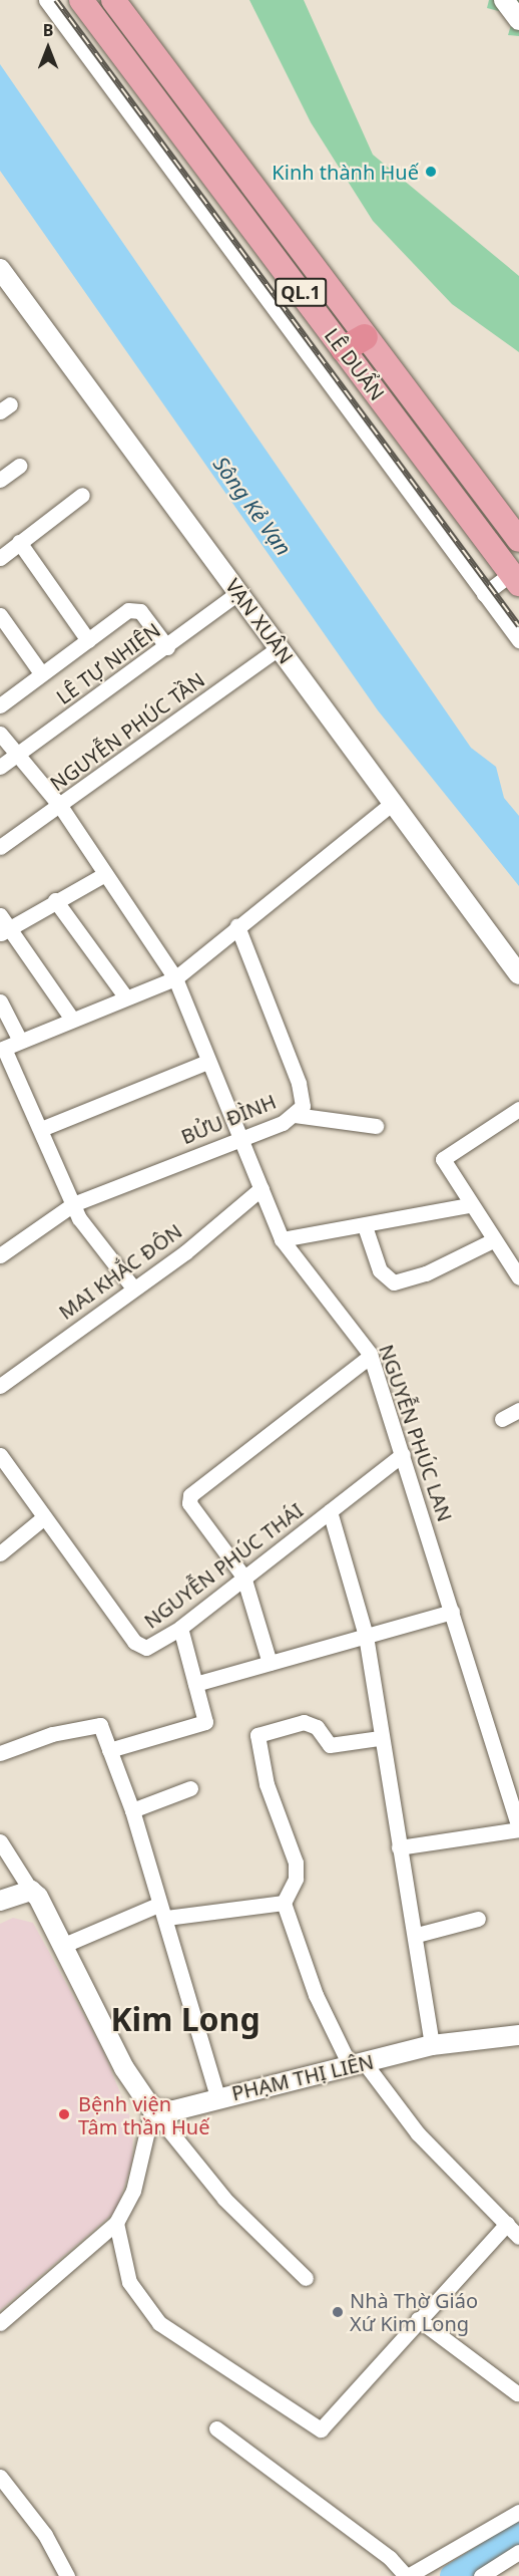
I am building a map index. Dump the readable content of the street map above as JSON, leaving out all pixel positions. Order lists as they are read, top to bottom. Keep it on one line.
{"streets":{"main road":["QL.1","LÊ DUẨN"],"street":["VẠN XUÂN","LÊ TỰ NHIÊN","NGUYỄN PHÚC TẦN","BỬU ĐÌNH","MAI KHẮC ĐÔN","NGUYỄN PHÚC LAN","NGUYỄN PHÚC THÁI","PHẠM THỊ LIÊN"]},"crossings":[["VẠN XUÂN","LÊ TỰ NHIÊN"],["VẠN XUÂN","NGUYỄN PHÚC TẦN"],["LÊ TỰ NHIÊN","NGUYỄN PHÚC LAN"],["NGUYỄN PHÚC TẦN","NGUYỄN PHÚC LAN"],["BỬU ĐÌNH","NGUYỄN PHÚC LAN"],["MAI KHẮC ĐÔN","NGUYỄN PHÚC LAN"],["NGUYỄN PHÚC LAN","NGUYỄN PHÚC THÁI"]],"districts":["Kim Long"],"water":["Sông Kẻ Vạn"],"places":["Kinh thành Huế","Bệnh viện Tâm thần Huế","Nhà Thờ Giáo Xứ Kim Long"],"north":"top"}
